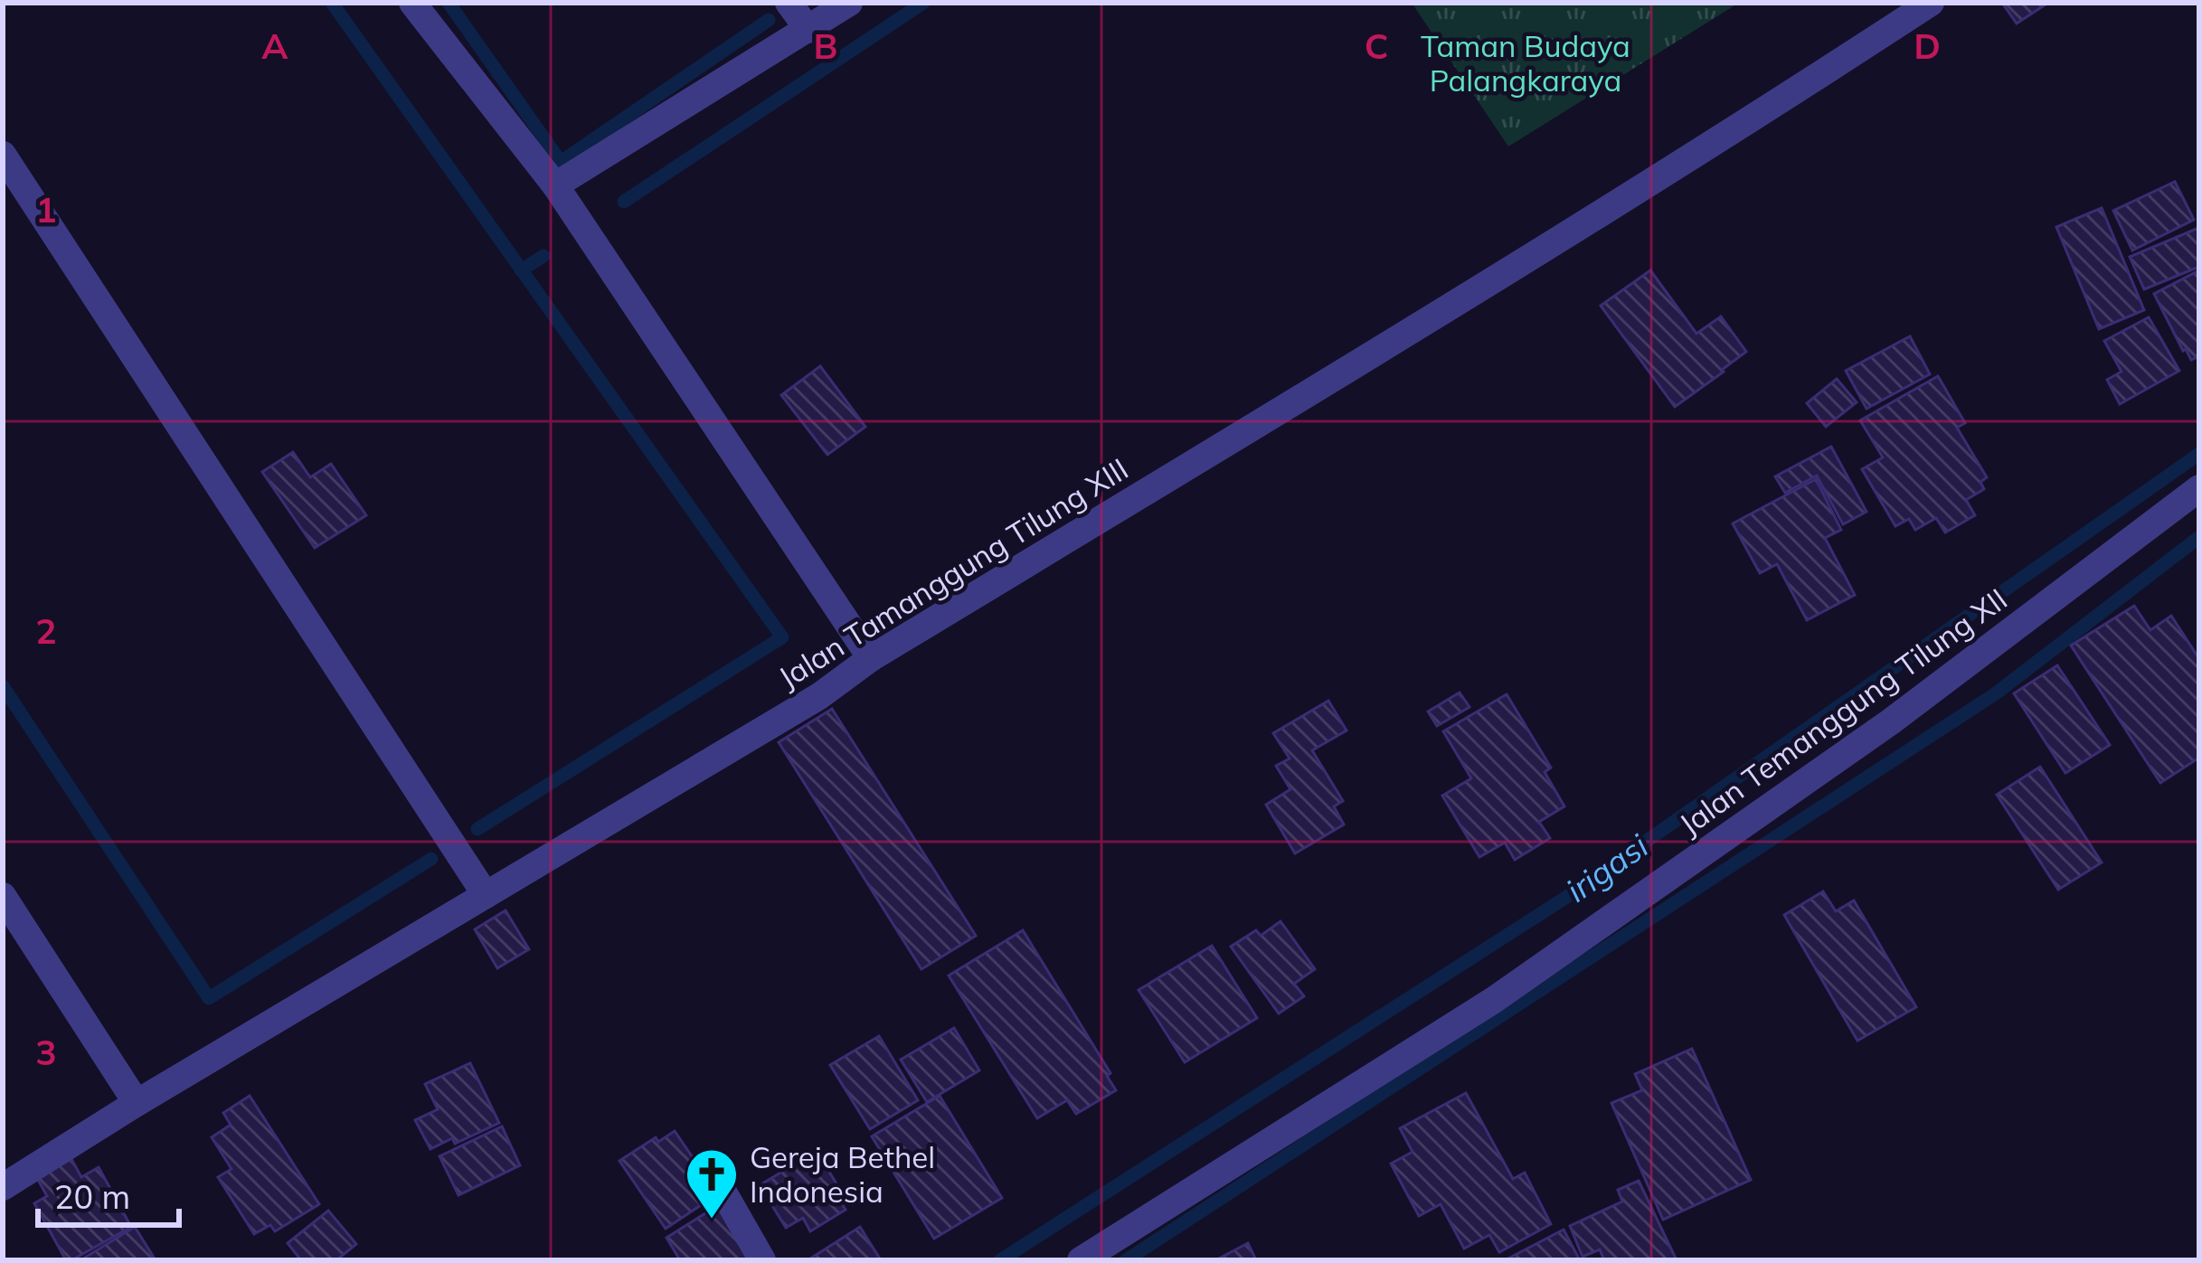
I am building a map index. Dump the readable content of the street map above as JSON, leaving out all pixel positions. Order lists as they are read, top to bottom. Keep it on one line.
{"streets":{"street":["Jalan Tamanggung Tilung XIII","Jalan Temanggung Tilung XII"]},"water":["irigasi"],"parks":["Taman Budaya Palangkaraya"],"places":{"church":["Gereja Bethel Indonesia"]},"scale_bar":"20 m","grid":{"columns":["A","B","C","D"],"rows":["1","2","3"]}}
